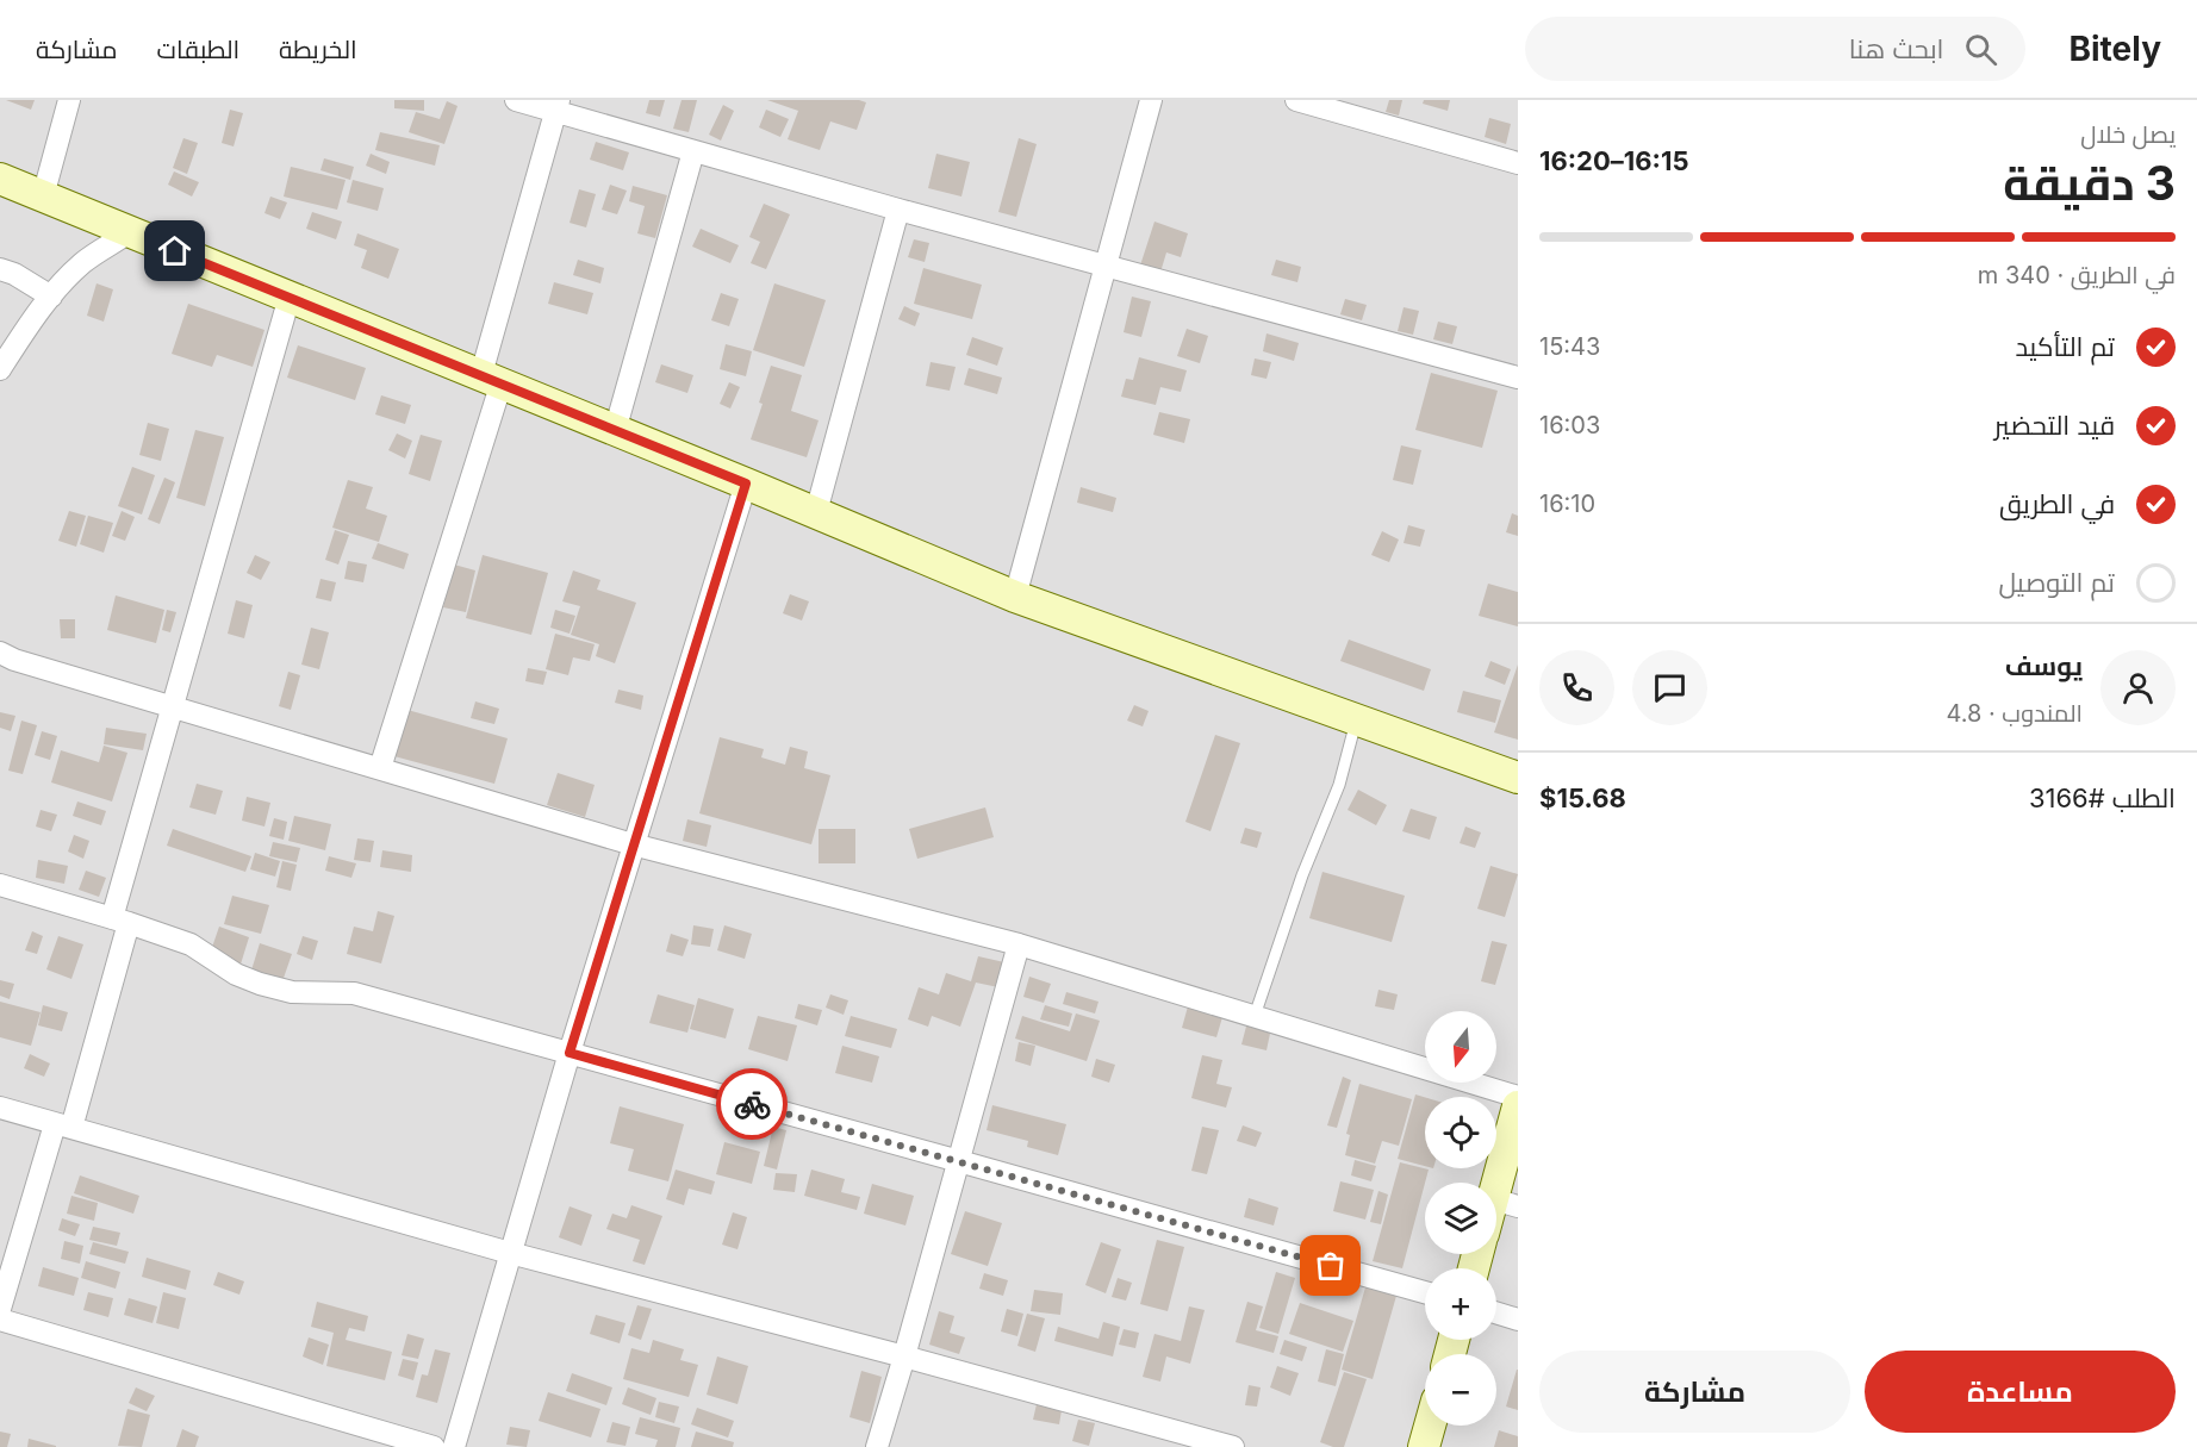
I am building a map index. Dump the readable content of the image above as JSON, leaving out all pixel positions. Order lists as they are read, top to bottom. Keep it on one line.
{"north":"bottom","page":{"header":"Bitely","search":"ابحث هنا","nav":["الخريطة","الطبقات","مشاركة"],"heading":["3 دقيقة","يصل خلال","16:15–16:20"],"panel":["يوسف","المندوب · 4.8","الطلب #3166","$15.68"],"bar":"في الطريق · 340 m","list":[["تم التأكيد","15:43"],["قيد التحضير","16:03"],["في الطريق","16:10"],"تم التوصيل"],"map_buttons":["+","−"],"buttons":["مساعدة","مشاركة"]}}
